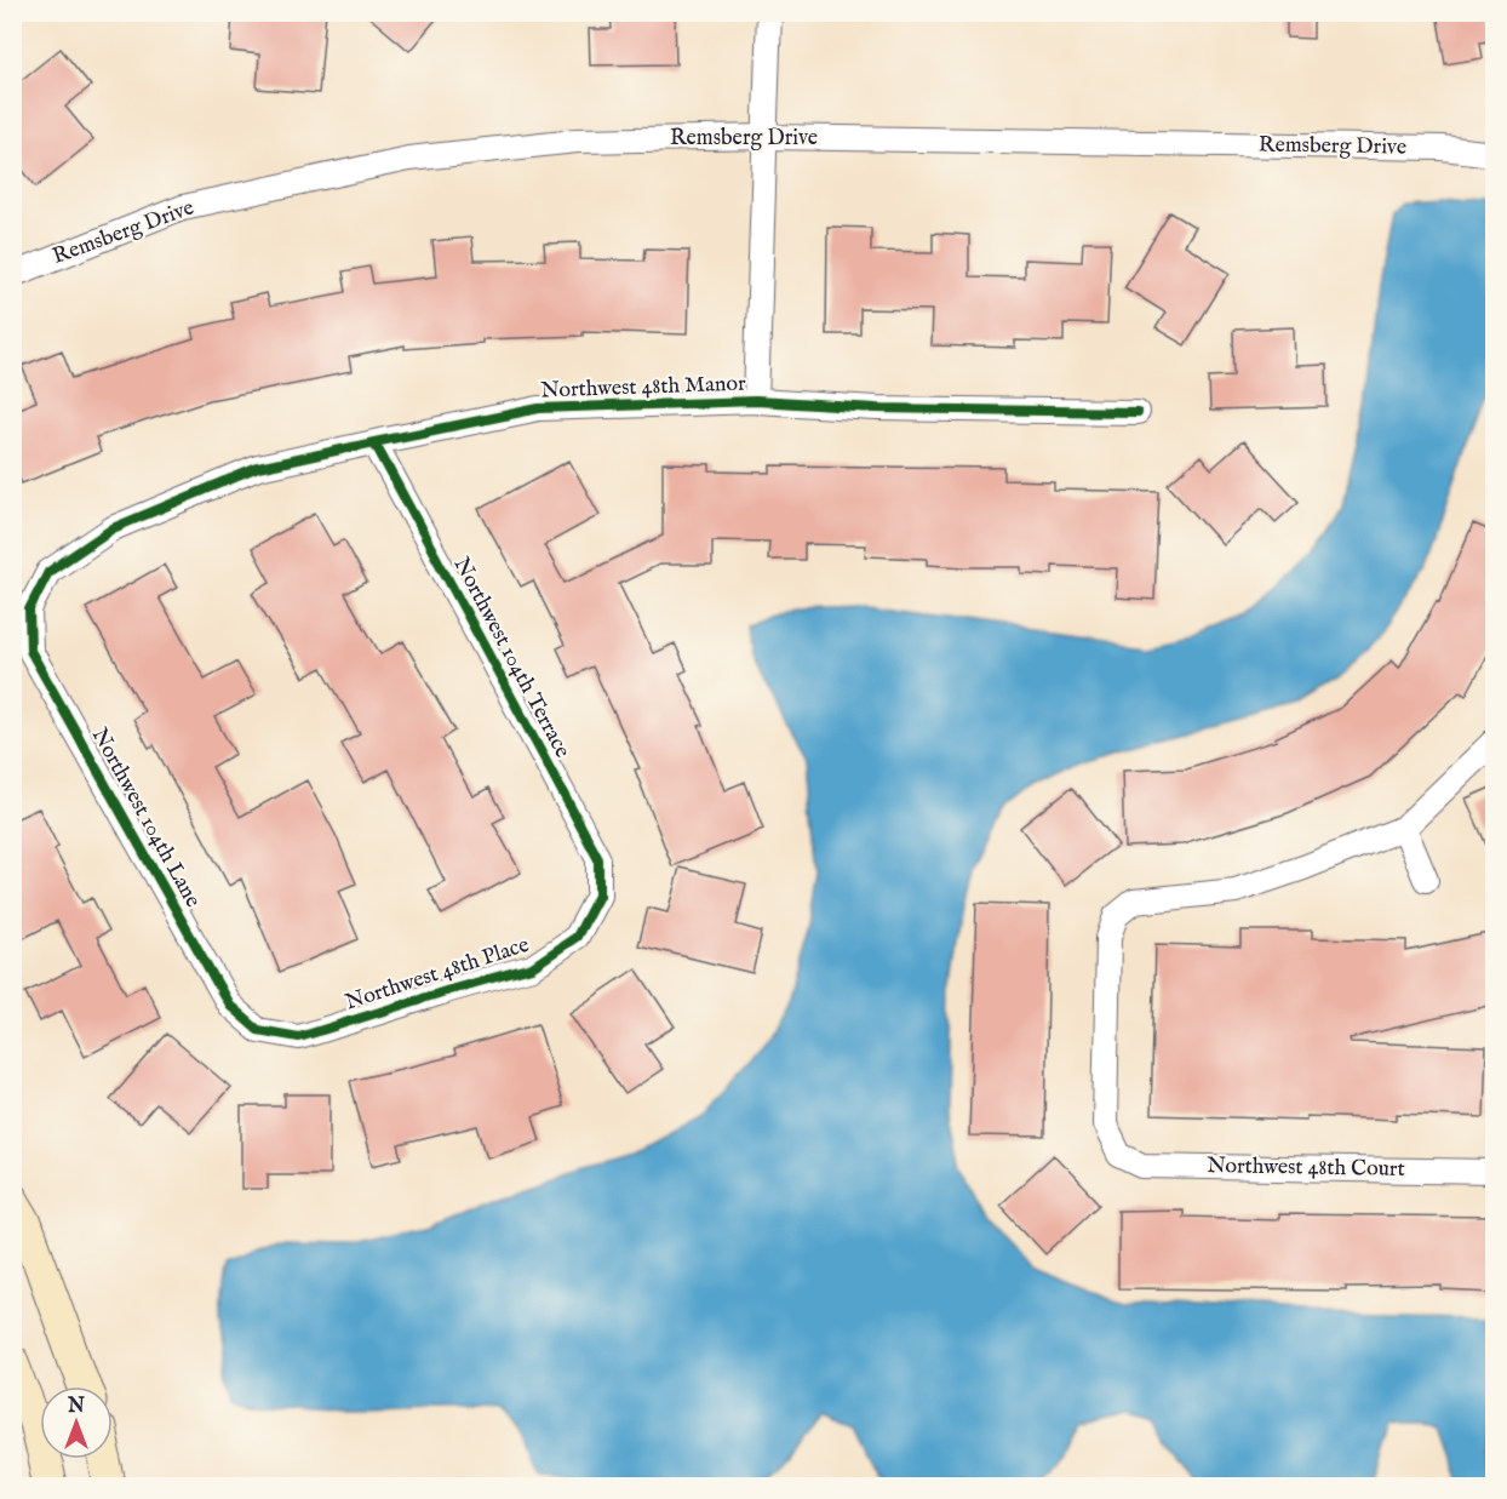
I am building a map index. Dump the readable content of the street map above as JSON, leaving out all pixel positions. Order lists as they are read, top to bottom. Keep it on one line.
{"streets":{"street":["Remsberg Drive","Northwest 48th Manor","Northwest 104th Terrace","Northwest 104th Lane","Northwest 48th Place","Northwest 48th Court"]},"crossings":[["Northwest 48th Manor","Northwest 104th Terrace"],["Northwest 48th Manor","Northwest 104th Lane"],["Northwest 104th Terrace","Northwest 48th Place"],["Northwest 104th Lane","Northwest 48th Place"]],"north":"top"}
